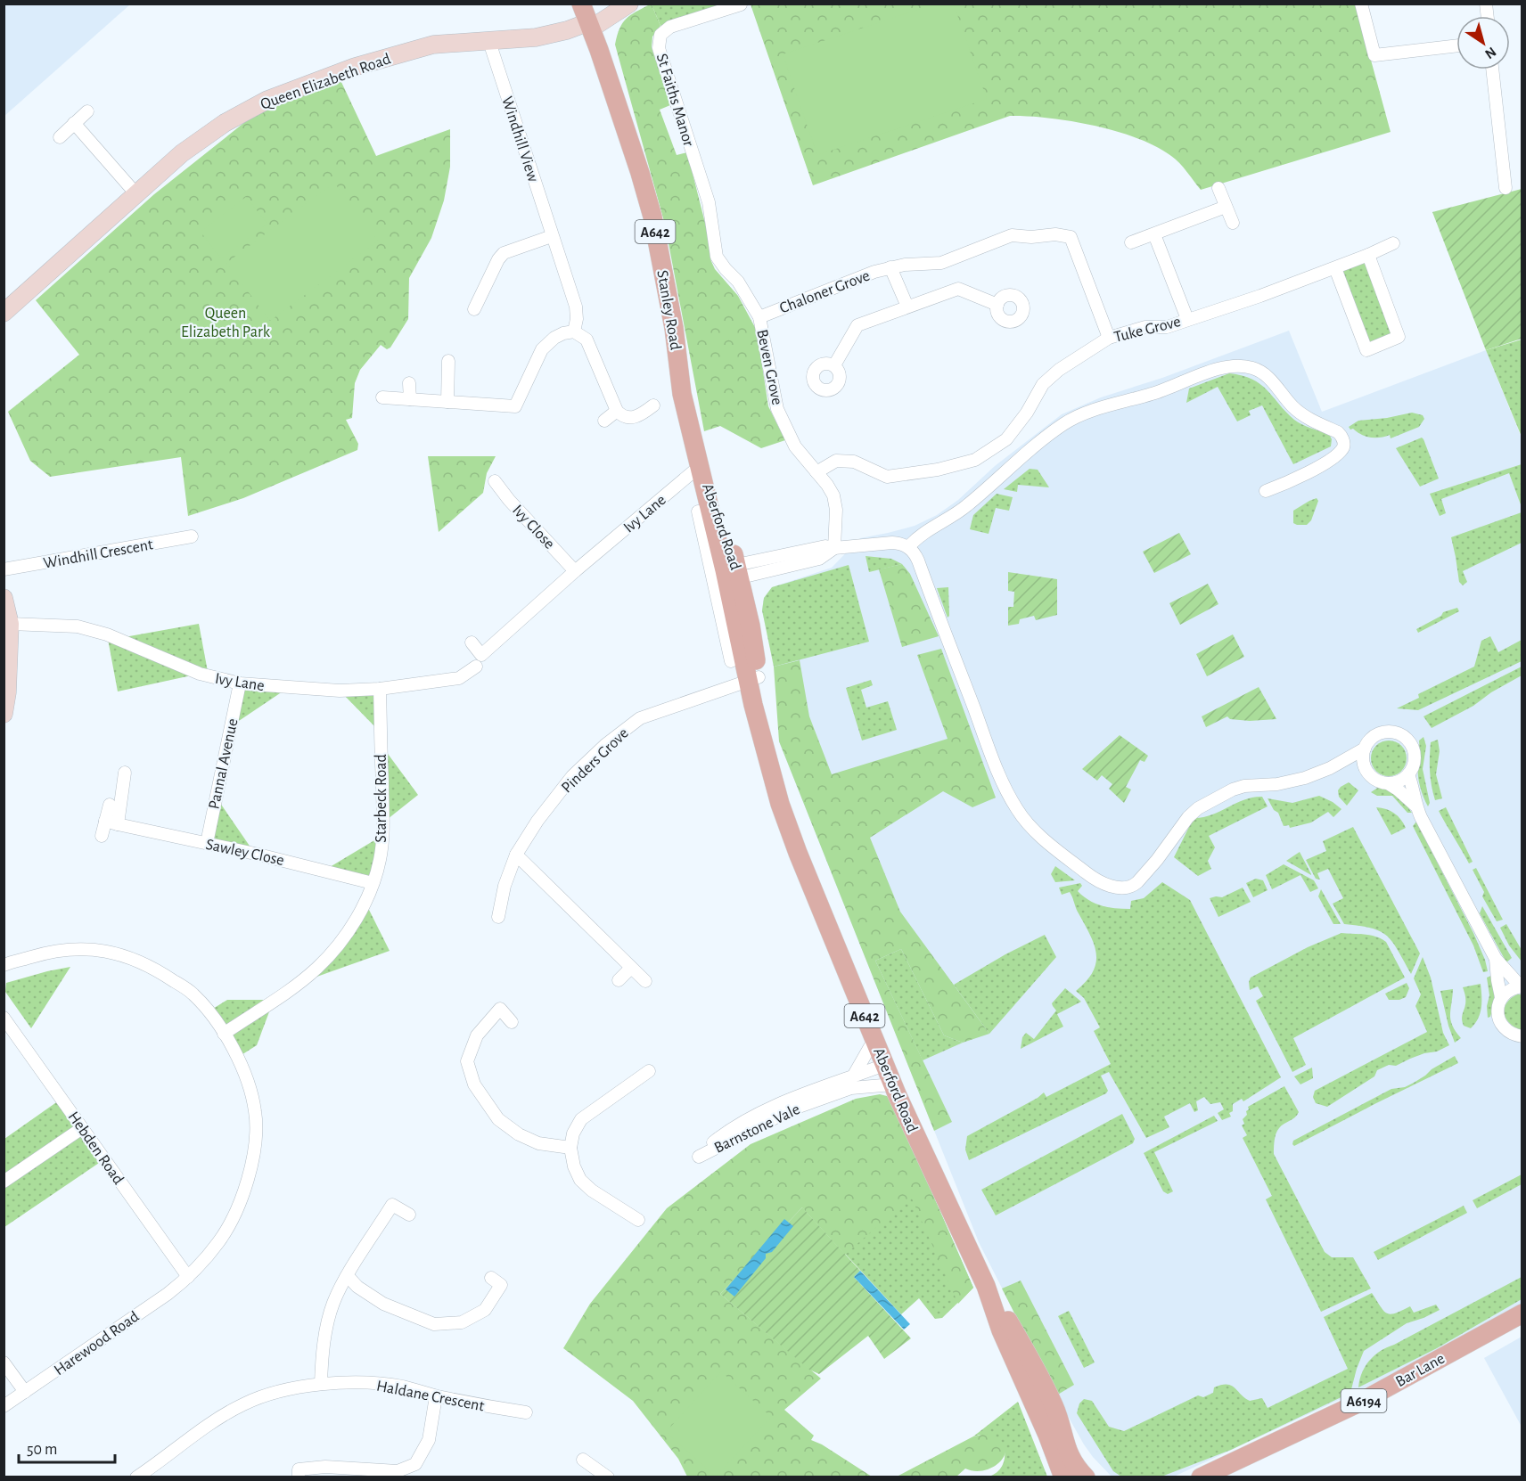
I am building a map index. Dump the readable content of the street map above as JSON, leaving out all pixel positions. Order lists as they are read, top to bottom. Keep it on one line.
{"streets":{"main road":["A642","Stanley Road","Aberford Road","Bar Lane","A6194"],"street":["Queen Elizabeth Road","St Faiths Manor","Windhill View","Chaloner Grove","Tuke Grove","Beven Grove","Ivy Lane","Ivy Close","Windhill Crescent","Pinders Grove","Pannal Avenue","Starbeck Road","Sawley Close","Barnstone Vale","Hebden Road","Harewood Road","Haldane Crescent"]},"crossings":[["Queen Elizabeth Road","Windhill View"],["Queen Elizabeth Road","Stanley Road"],["St Faiths Manor","Beven Grove"],["Chaloner Grove","Tuke Grove"],["Chaloner Grove","Beven Grove"],["Stanley Road","Ivy Lane"],["Stanley Road","Aberford Road"],["Tuke Grove","Beven Grove"],["Ivy Lane","Ivy Close"],["Ivy Lane","Aberford Road"],["Ivy Lane","Pannal Avenue"],["Ivy Lane","Starbeck Road"],["Aberford Road","Pinders Grove"],["Aberford Road","Barnstone Vale"],["Pannal Avenue","Sawley Close"],["Starbeck Road","Sawley Close"],["Starbeck Road","Harewood Road"],["Hebden Road","Harewood Road"]],"parks":["Queen Elizabeth Park"],"scale_bar":"50 m","north":"bottom right"}
